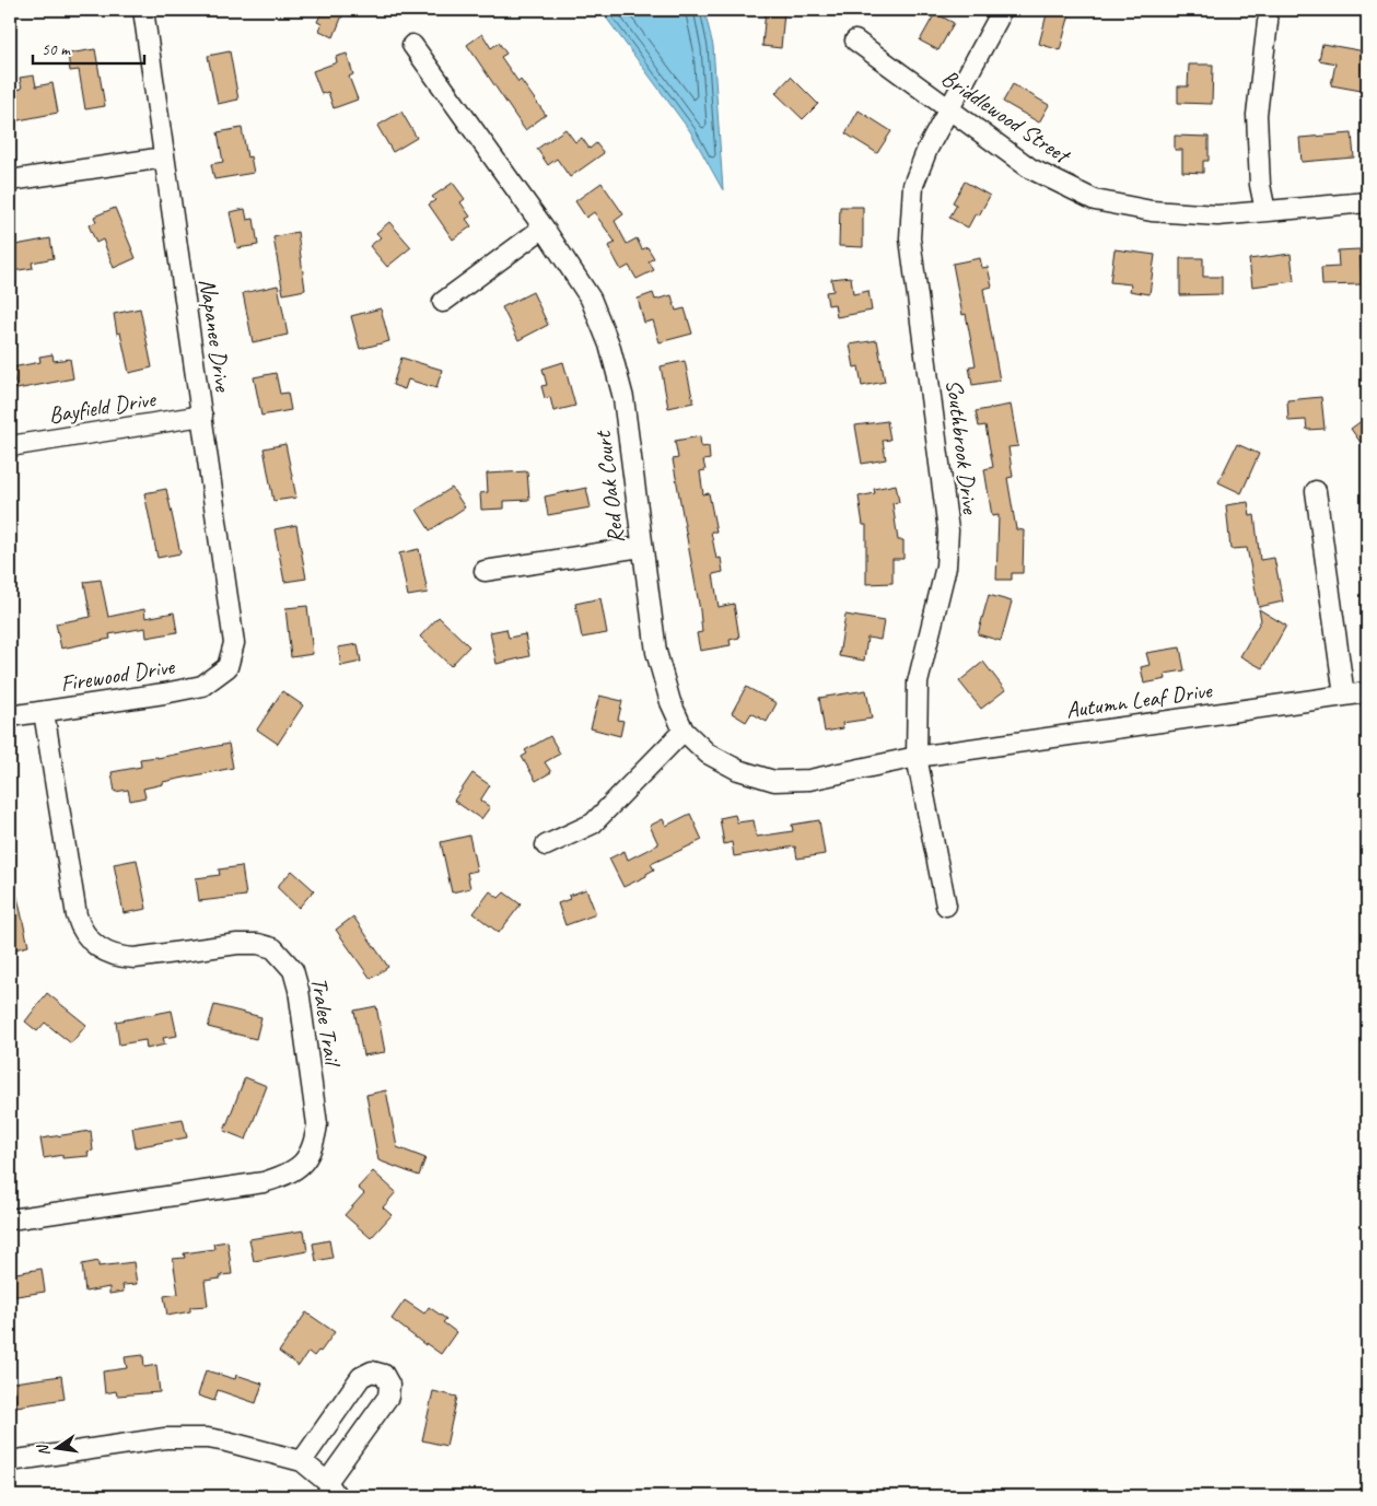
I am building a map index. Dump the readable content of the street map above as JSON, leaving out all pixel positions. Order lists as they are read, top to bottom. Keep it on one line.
{"streets":{"street":["Briddlewood Street","Napanee Drive","Bayfield Drive","Southbrook Drive","Red Oak Court","Firewood Drive","Autumn Leaf Drive","Tralee Trail"]},"crossings":[["Briddlewood Street","Southbrook Drive"],["Napanee Drive","Bayfield Drive"],["Napanee Drive","Firewood Drive"],["Southbrook Drive","Red Oak Court"],["Southbrook Drive","Autumn Leaf Drive"],["Red Oak Court","Autumn Leaf Drive"],["Firewood Drive","Tralee Trail"]],"scale_bar":"50 m","north":"left"}
